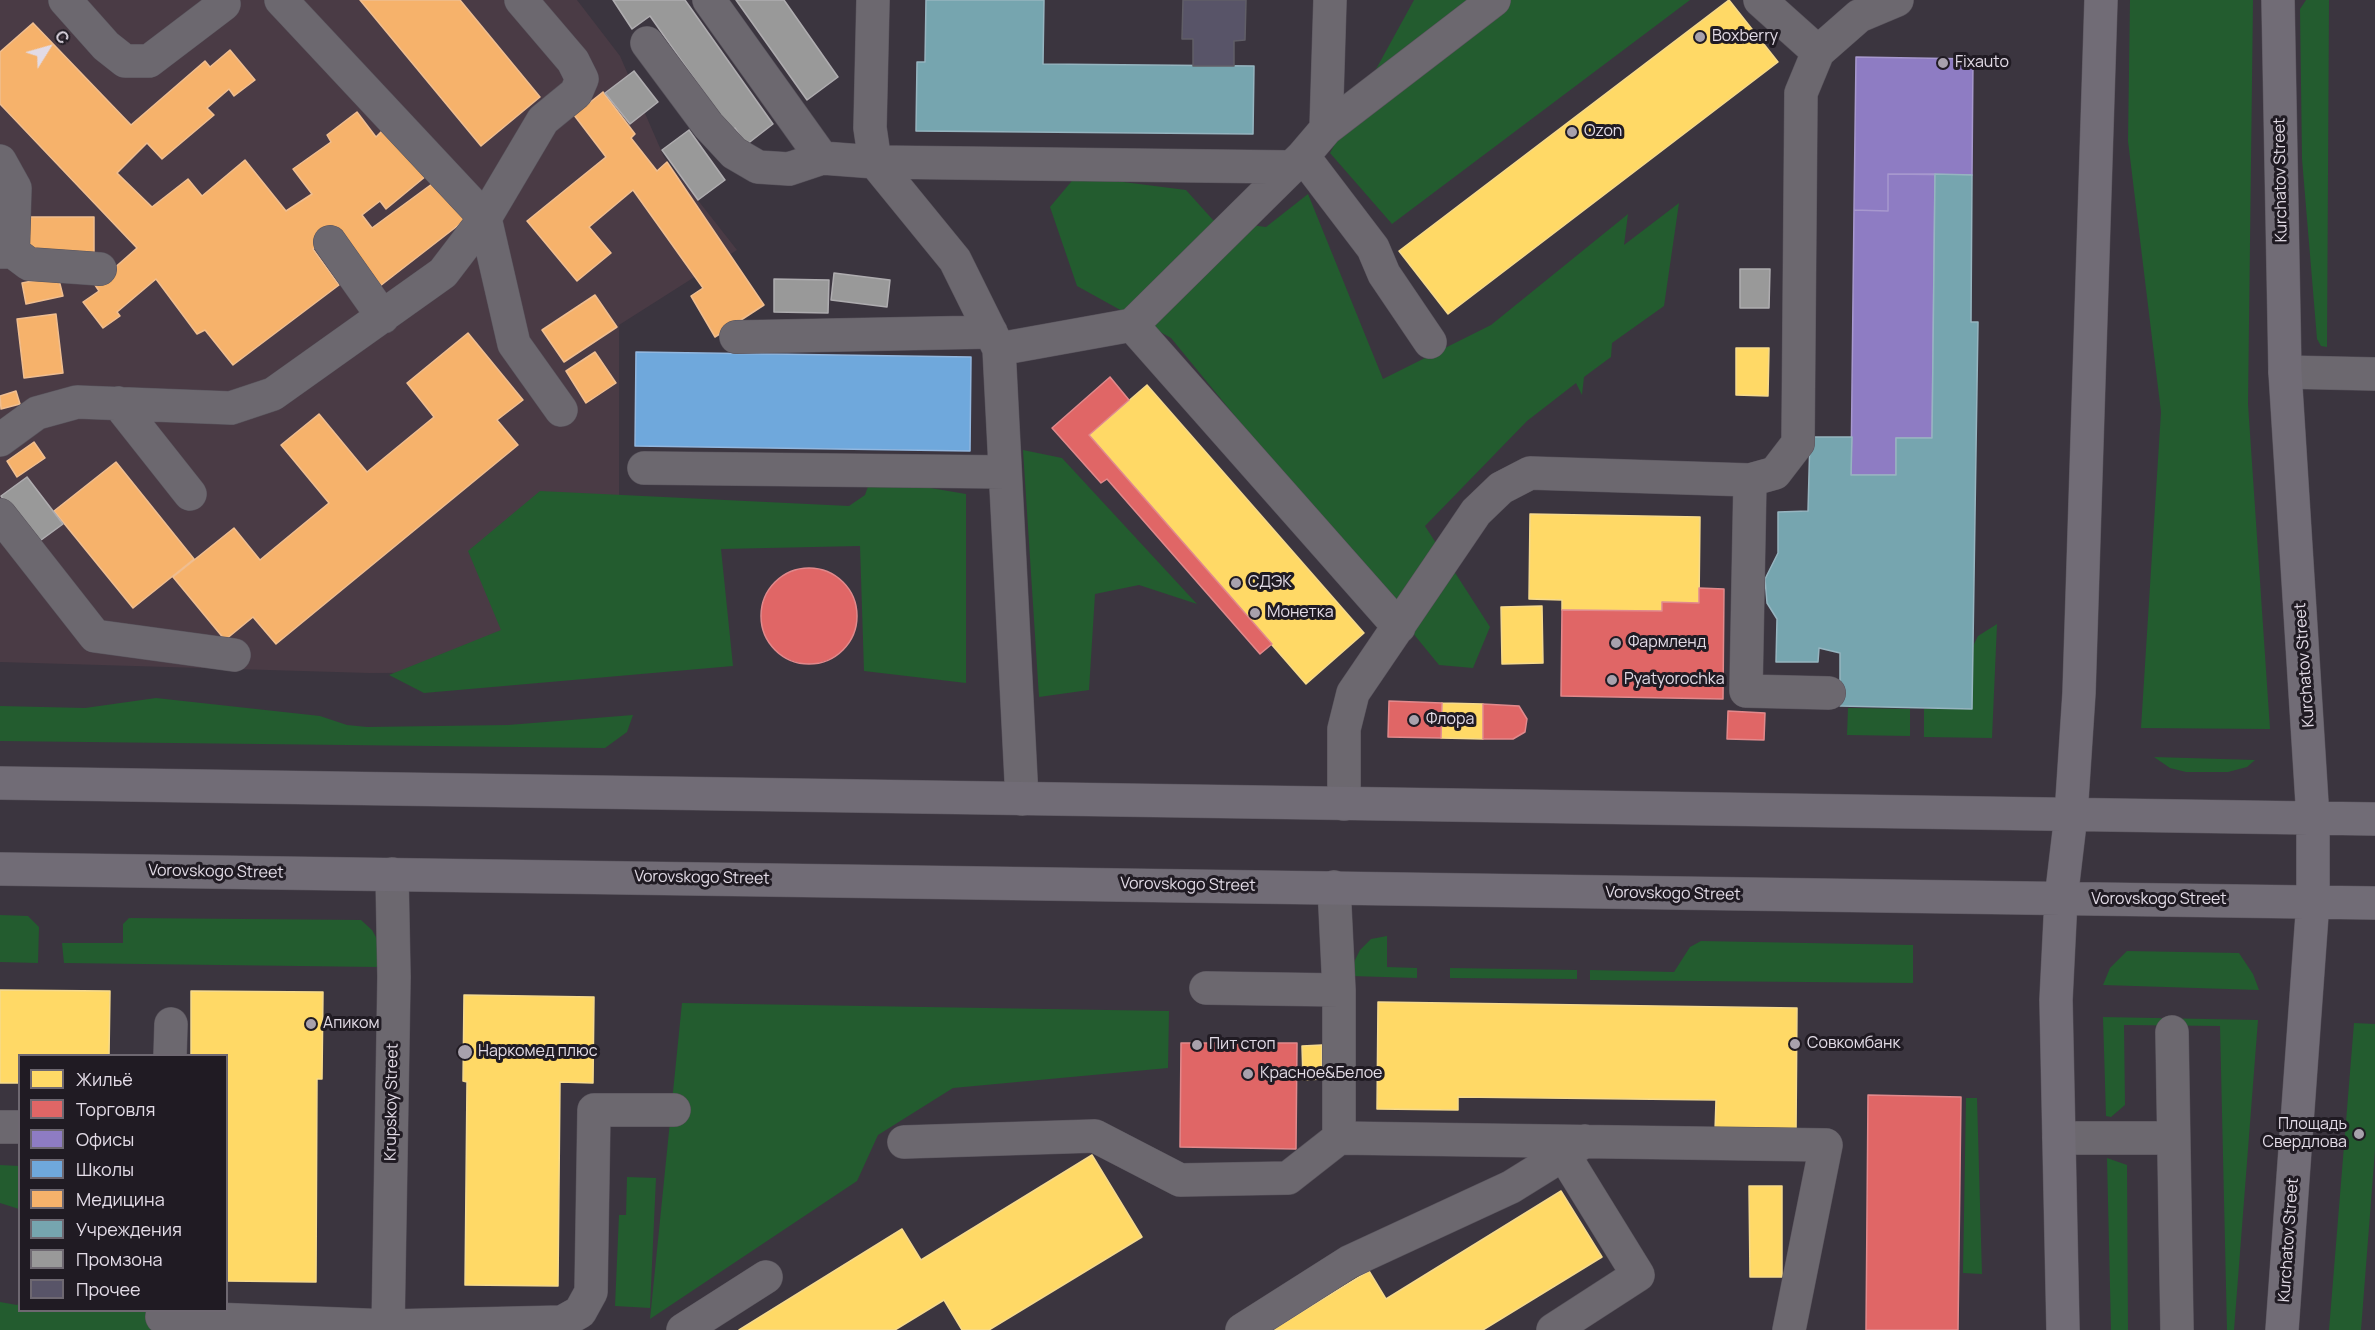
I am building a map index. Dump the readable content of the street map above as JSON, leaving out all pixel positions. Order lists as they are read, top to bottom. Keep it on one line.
{"streets":{"main road":["Kurchatov Street","Vorovskogo Street"],"street":["Krupskoy Street"]},"crossings":[["Kurchatov Street","Vorovskogo Street"],["Vorovskogo Street","Krupskoy Street"]],"places":["Boxberry","Fixauto","Ozon","СДЭК","Монетка","Фармленд","Pyatyorochka","Флора","Апиком","Совкомбанк","Пит стоп","Наркомед плюс","Красное&Белое","Площадь Свердлова"],"legend":["Жильё","Торговля","Офисы","Школы","Медицина","Учреждения","Промзона","Прочее"],"north":"top right"}
